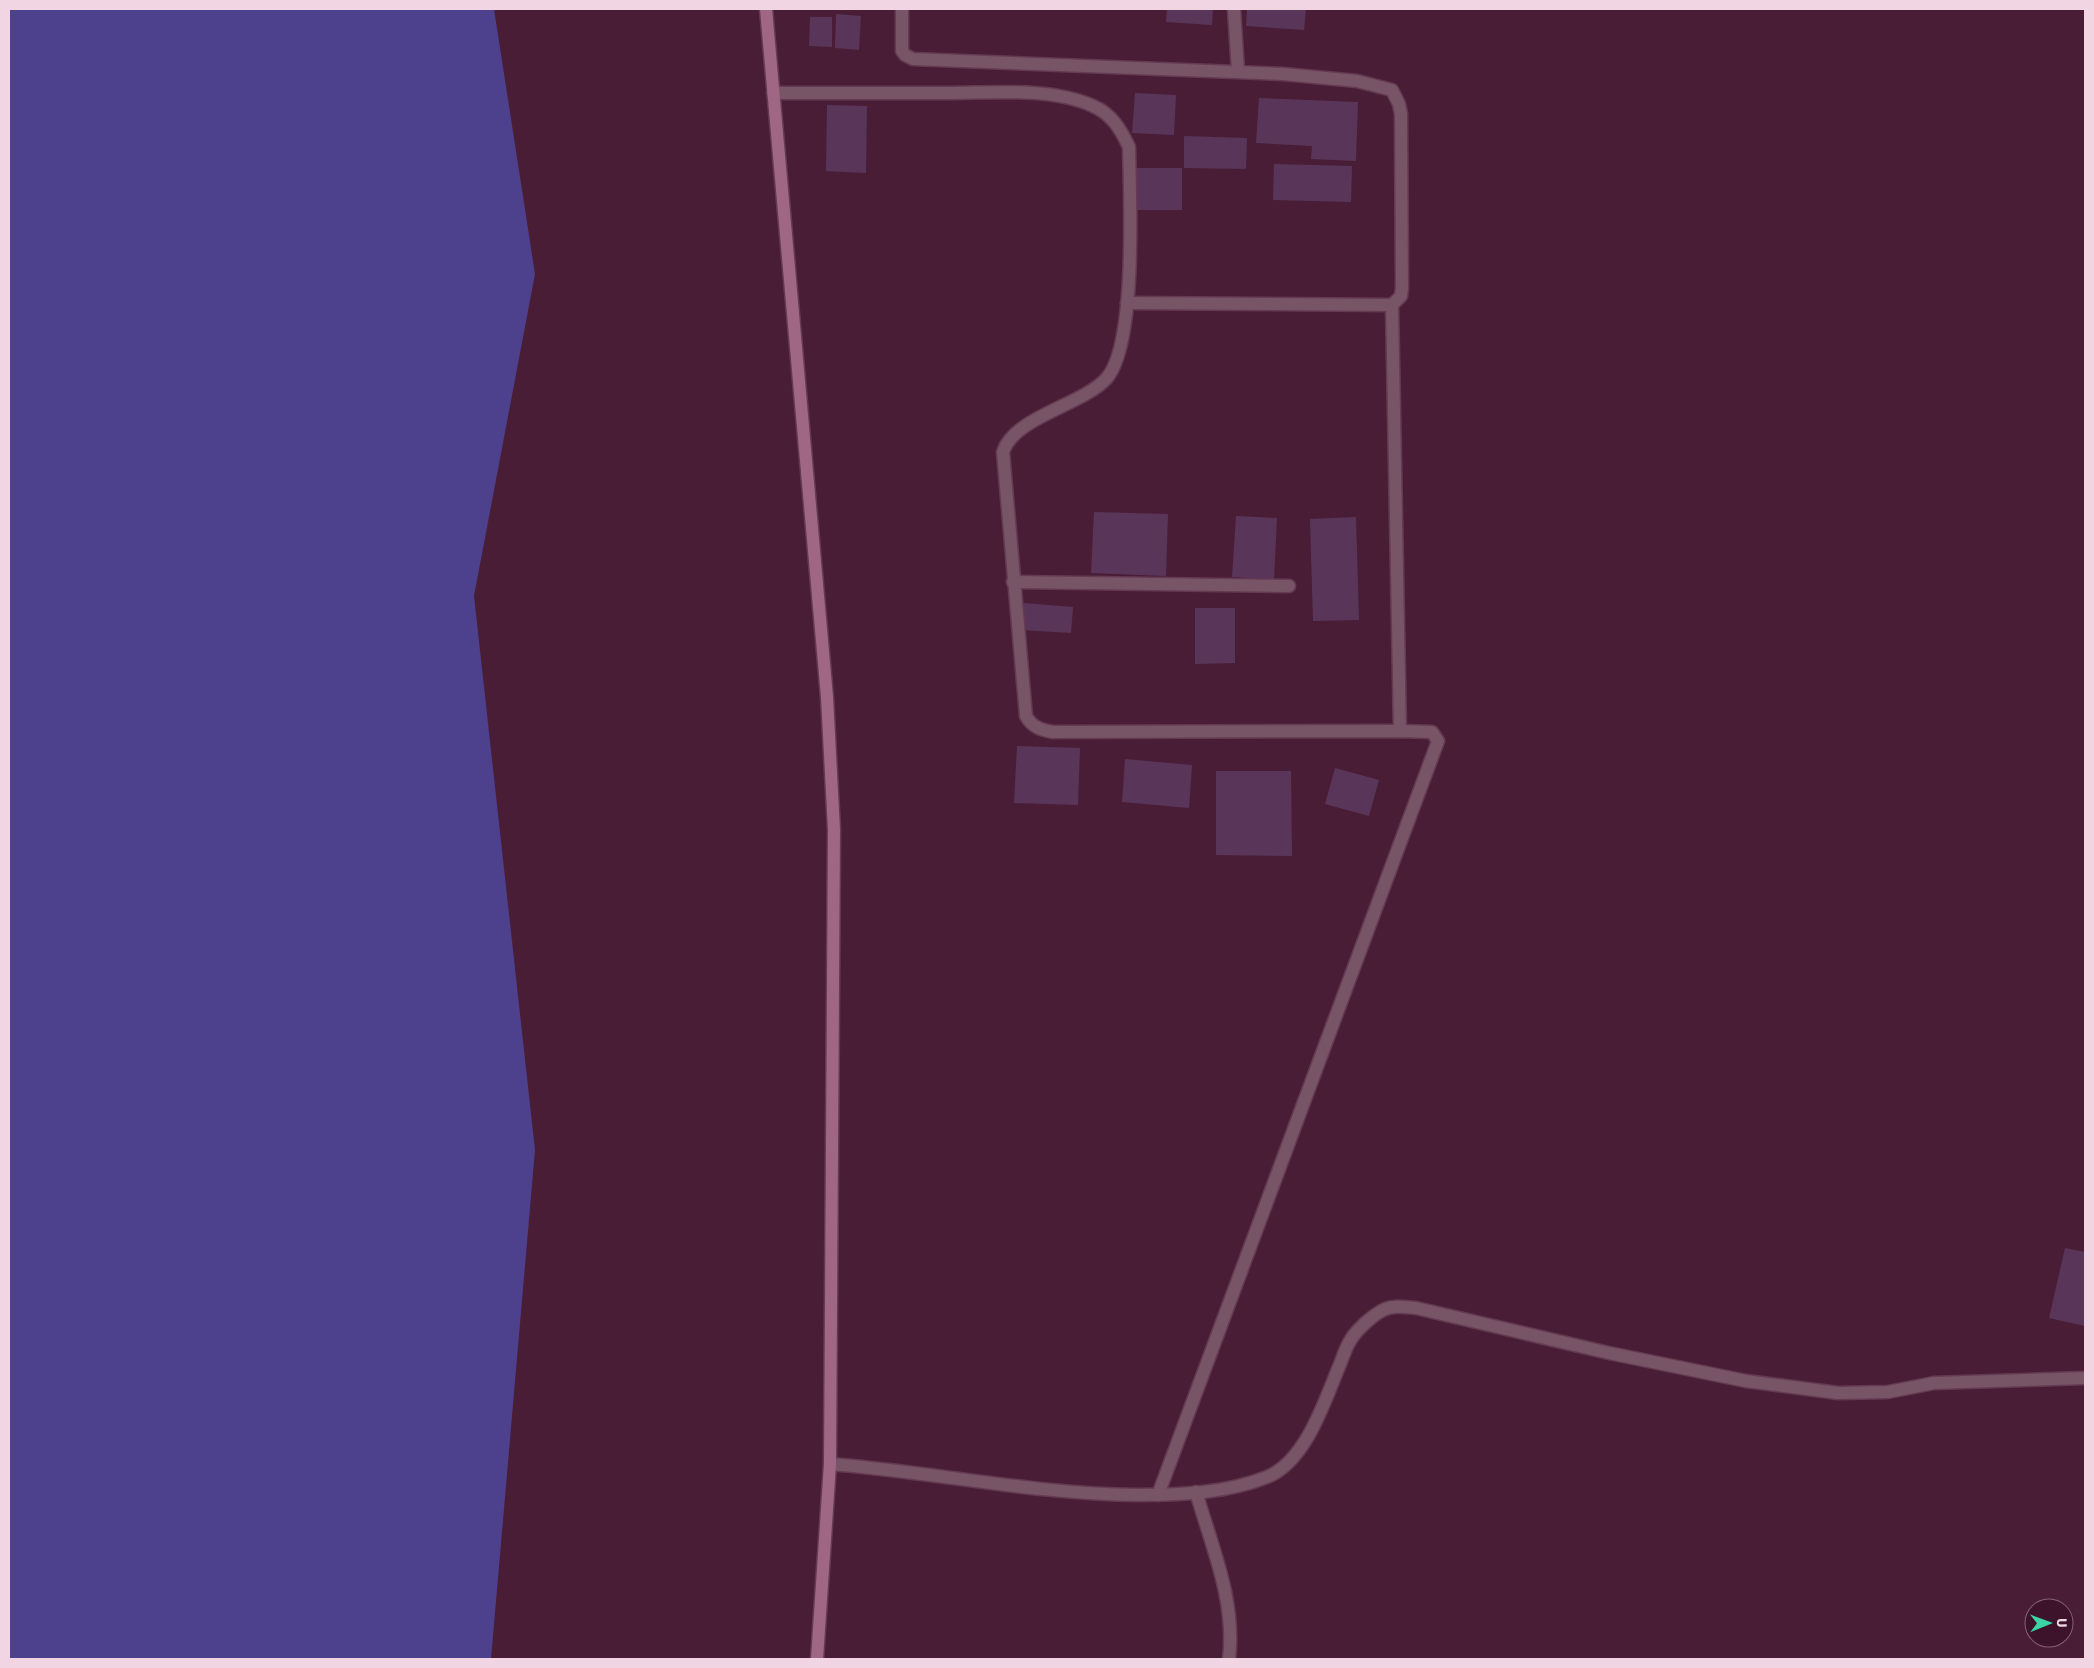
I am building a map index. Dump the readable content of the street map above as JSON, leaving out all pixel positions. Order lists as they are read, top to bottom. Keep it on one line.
{"north":"right"}
